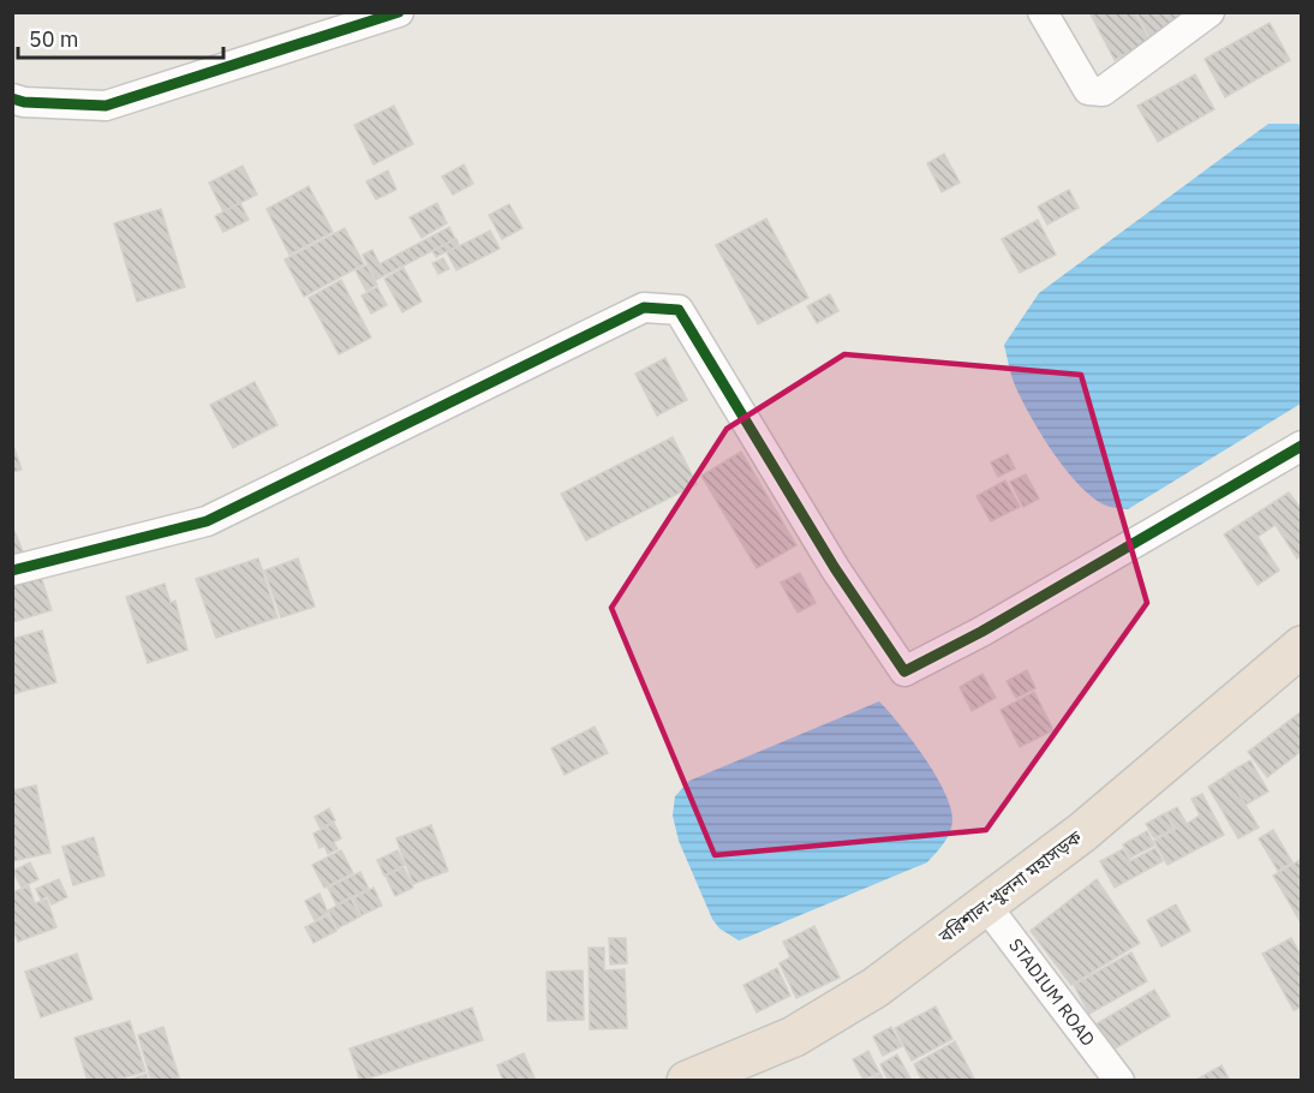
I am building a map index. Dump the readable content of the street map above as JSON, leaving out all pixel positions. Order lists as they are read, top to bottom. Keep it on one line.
{"streets":{"highway":["বরিশাল-খুলনা মহাসড়ক"],"street":["STADIUM ROAD"]},"crossings":[["বরিশাল-খুলনা মহাসড়ক","STADIUM ROAD"]],"scale_bar":"50 m"}
